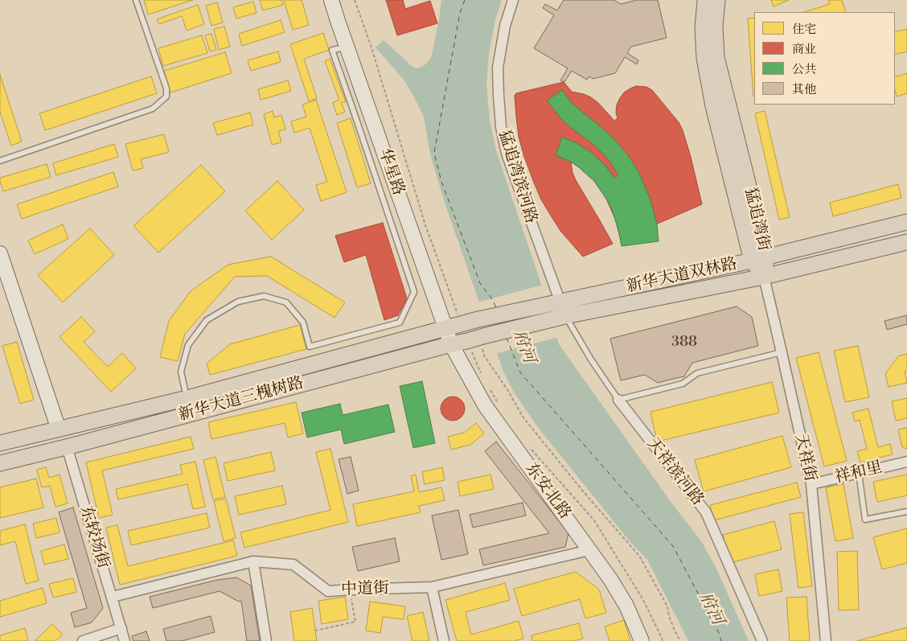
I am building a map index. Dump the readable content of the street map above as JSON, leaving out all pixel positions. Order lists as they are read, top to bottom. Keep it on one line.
{"streets":{"main road":["猛追湾街","新华大道双林路","新华大道三槐树路"],"street":["华星路","猛追湾滨河路","天祥街","天祥滨河路","祥和里","东安北路","东较场街","中道街"]},"crossings":[["华星路","新华大道三槐树路"],["华星路","东安北路"],["猛追湾滨河路","新华大道双林路"],["猛追湾滨河路","新华大道三槐树路"],["猛追湾滨河路","天祥滨河路"],["猛追湾街","新华大道双林路"],["猛追湾街","天祥街"],["新华大道双林路","新华大道三槐树路"],["新华大道双林路","天祥街"],["新华大道双林路","天祥滨河路"],["新华大道三槐树路","天祥滨河路"],["新华大道三槐树路","东安北路"],["新华大道三槐树路","东较场街"],["天祥街","祥和里"],["东安北路","中道街"],["东较场街","中道街"]],"water":["府河"],"house_numbers":["388"],"legend":["住宅","商业","公共","其他"]}
